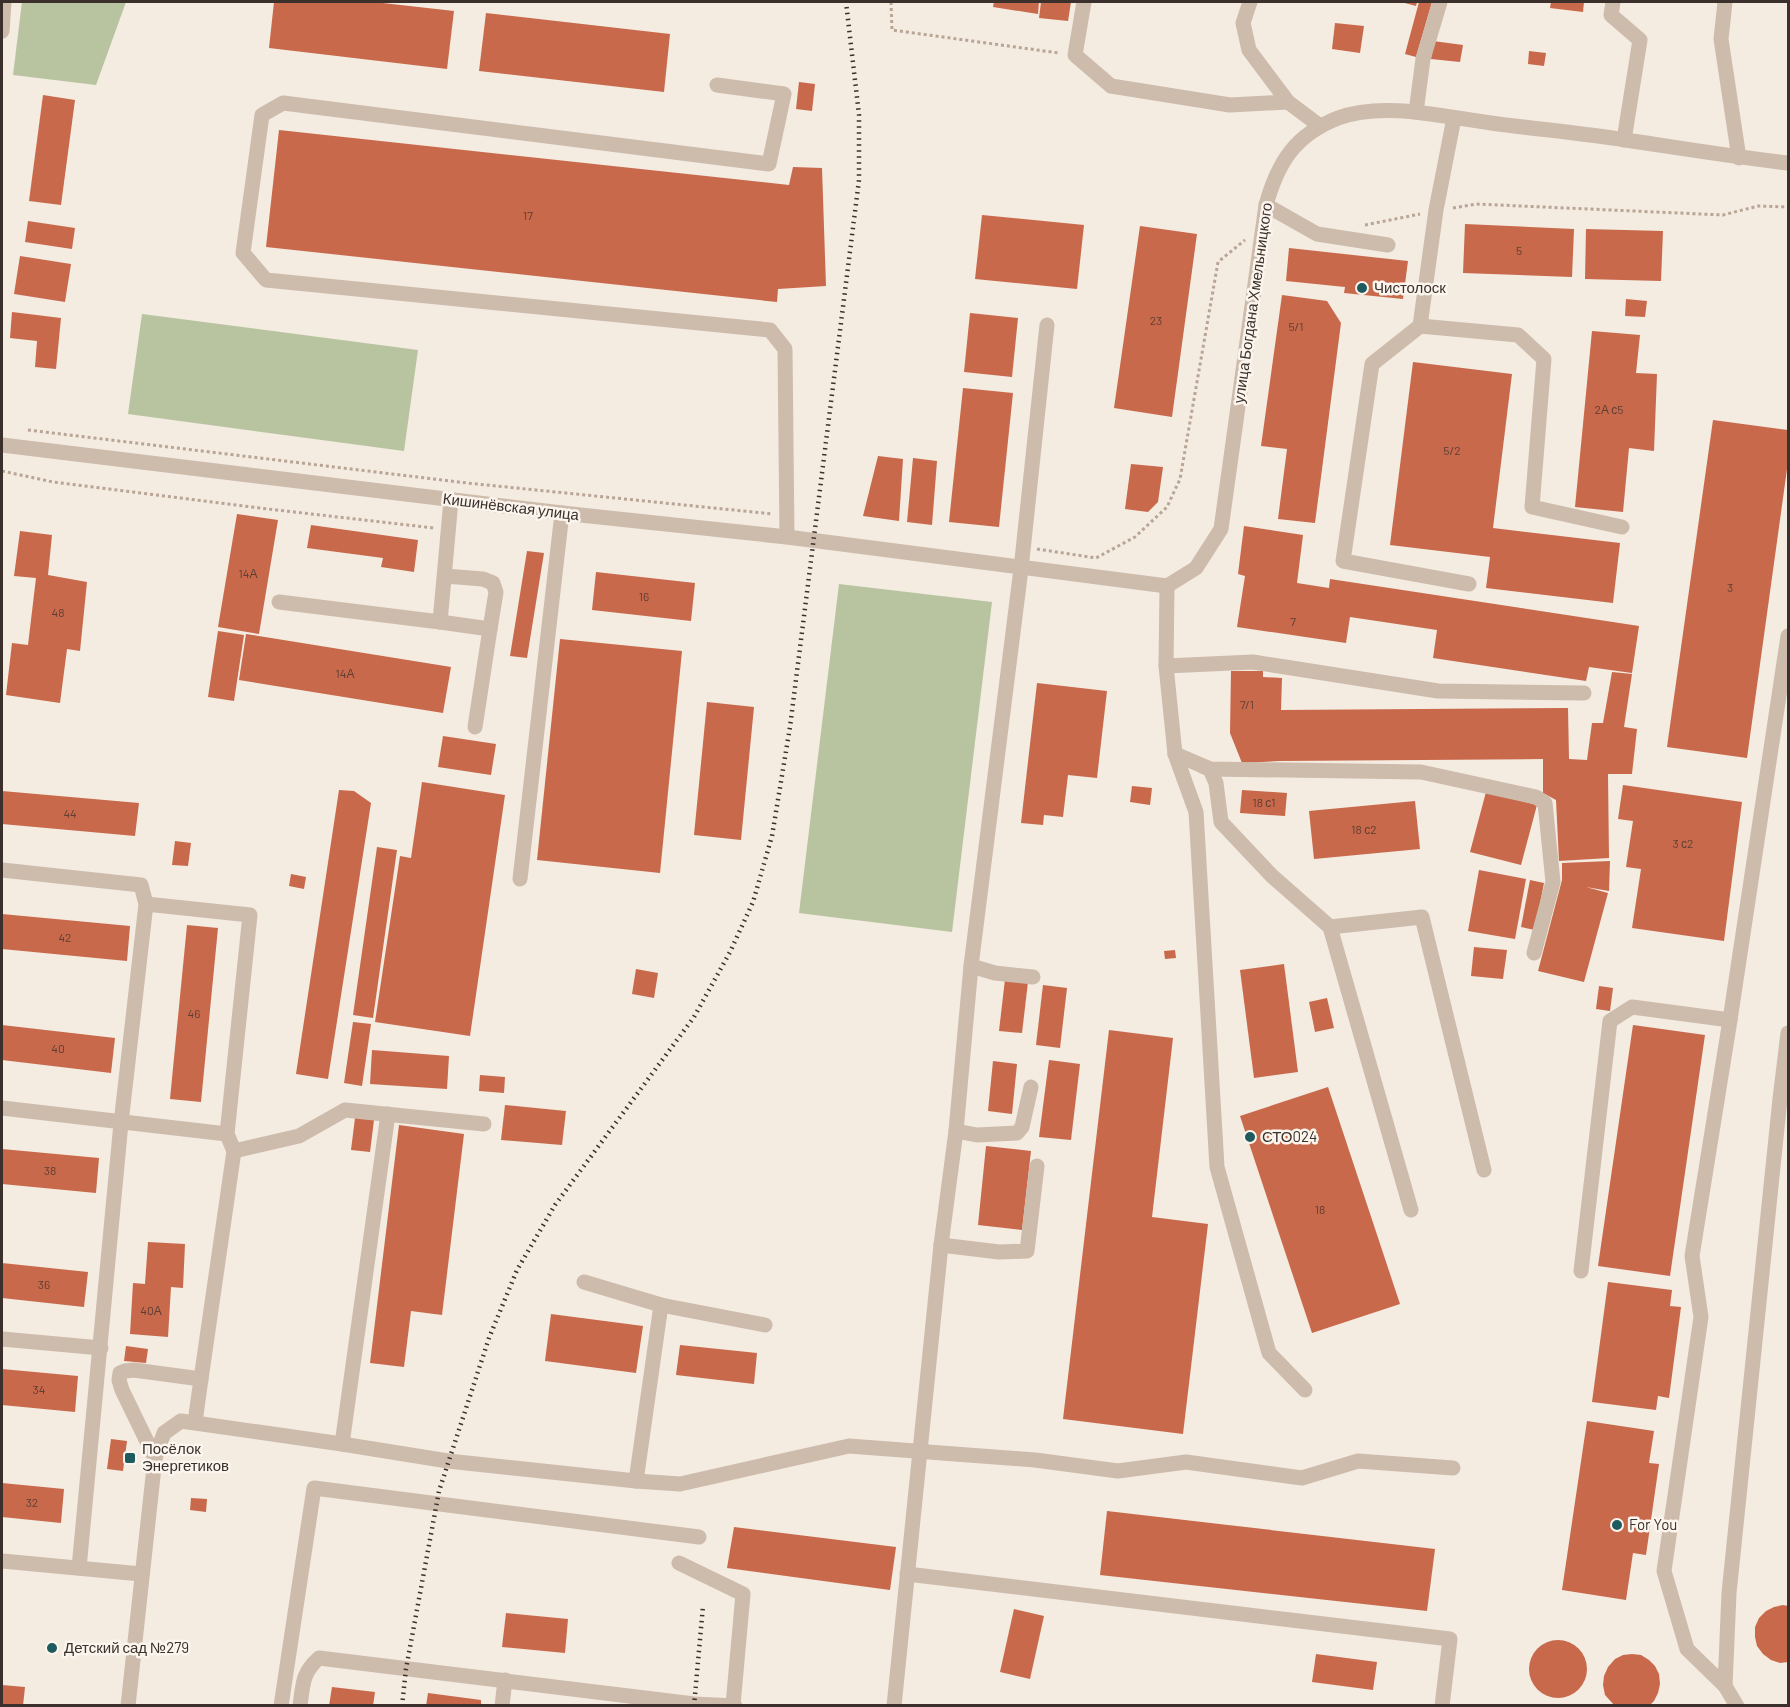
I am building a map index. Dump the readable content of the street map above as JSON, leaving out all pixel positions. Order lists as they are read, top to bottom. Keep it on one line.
{"streets":{"street":["улица Богдана Хмельницкого","Кишинёвская улица"]},"places":{"other":["Чистолоск","СТО024","For You","Детский сад №279"],"transit":["Посёлок Энергетиков"]},"house_numbers":["17","5","23","5/1","2А с5","5/2","14А","3","16","48","7","14А","7/1","18 с1","44","18 с2","3 с2","42","46","40","38","18","36","40А","34","32"]}
